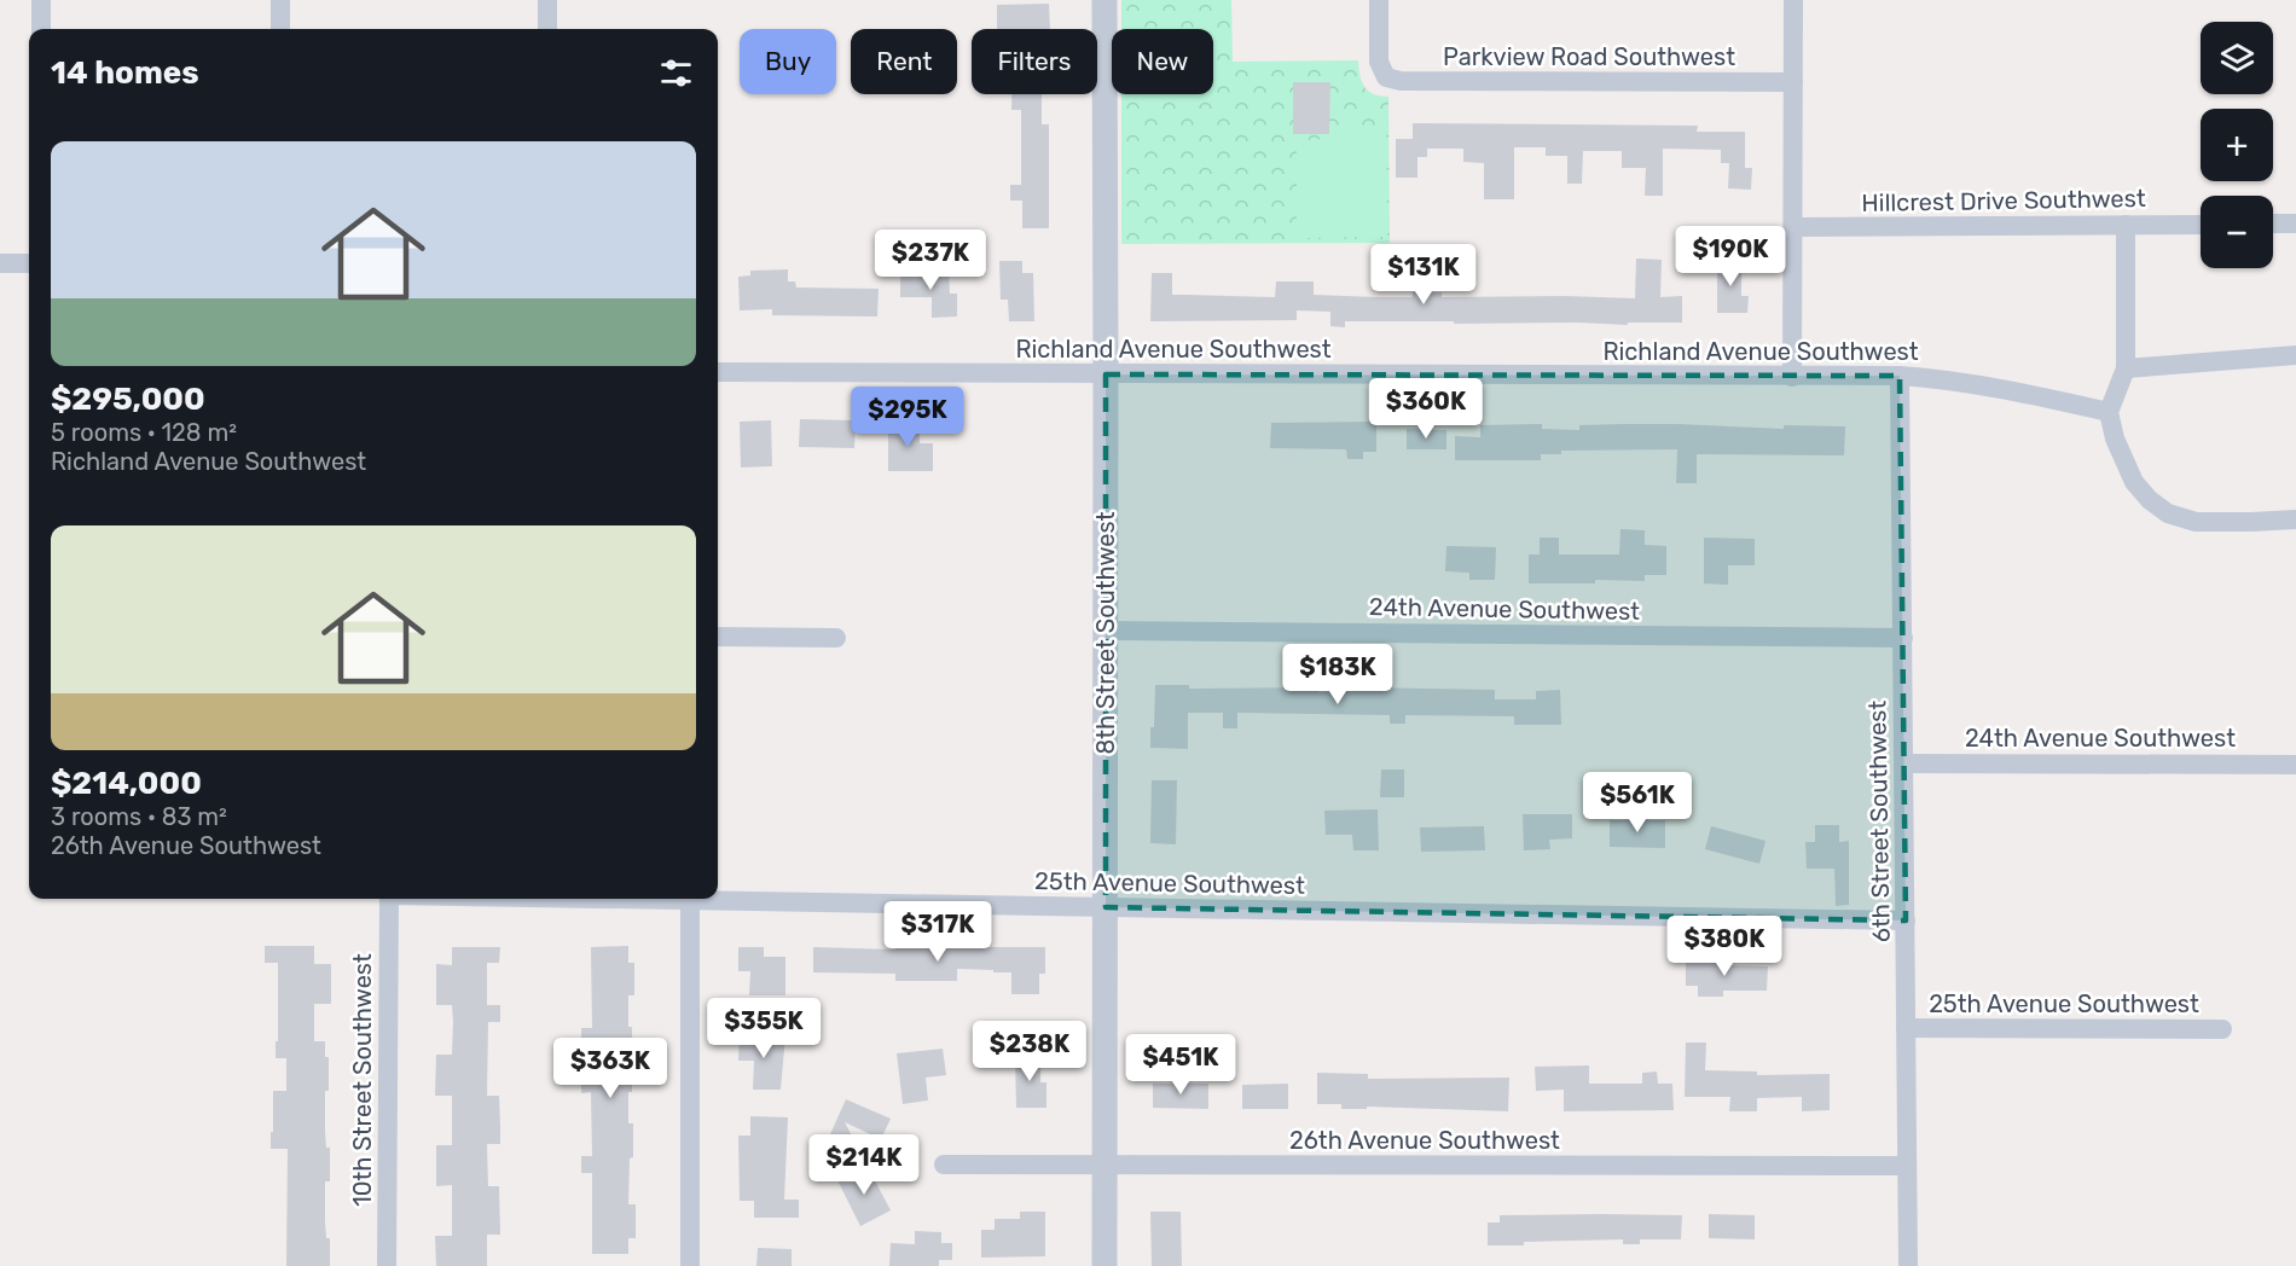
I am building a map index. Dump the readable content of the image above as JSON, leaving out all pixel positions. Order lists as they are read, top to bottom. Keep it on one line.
{"streets":{"street":["Parkview Road Southwest","Hillcrest Drive Southwest","Richland Avenue Southwest","24th Avenue Southwest","8th Street Southwest","6th Street Southwest","25th Avenue Southwest","10th Street Southwest","26th Avenue Southwest"]},"crossings":[["Richland Avenue Southwest","8th Street Southwest"],["Richland Avenue Southwest","6th Street Southwest"],["24th Avenue Southwest","8th Street Southwest"],["24th Avenue Southwest","6th Street Southwest"],["8th Street Southwest","25th Avenue Southwest"],["8th Street Southwest","26th Avenue Southwest"],["6th Street Southwest","25th Avenue Southwest"],["6th Street Southwest","26th Avenue Southwest"]],"page":{"map_buttons":["+","−"],"chip":["Buy","Rent","Filters","New"],"heading":"14 homes","list":[{"name":"$295,000","note":"5 rooms · 128 m² · Richland Avenue Southwest"},{"name":"$214,000","note":"3 rooms · 83 m² · 26th Avenue Southwest"}],"price":["$190K","$237K","$131K","$360K","$295K","$183K","$561K","$317K","$380K","$355K","$238K","$451K","$363K","$214K"]}}
